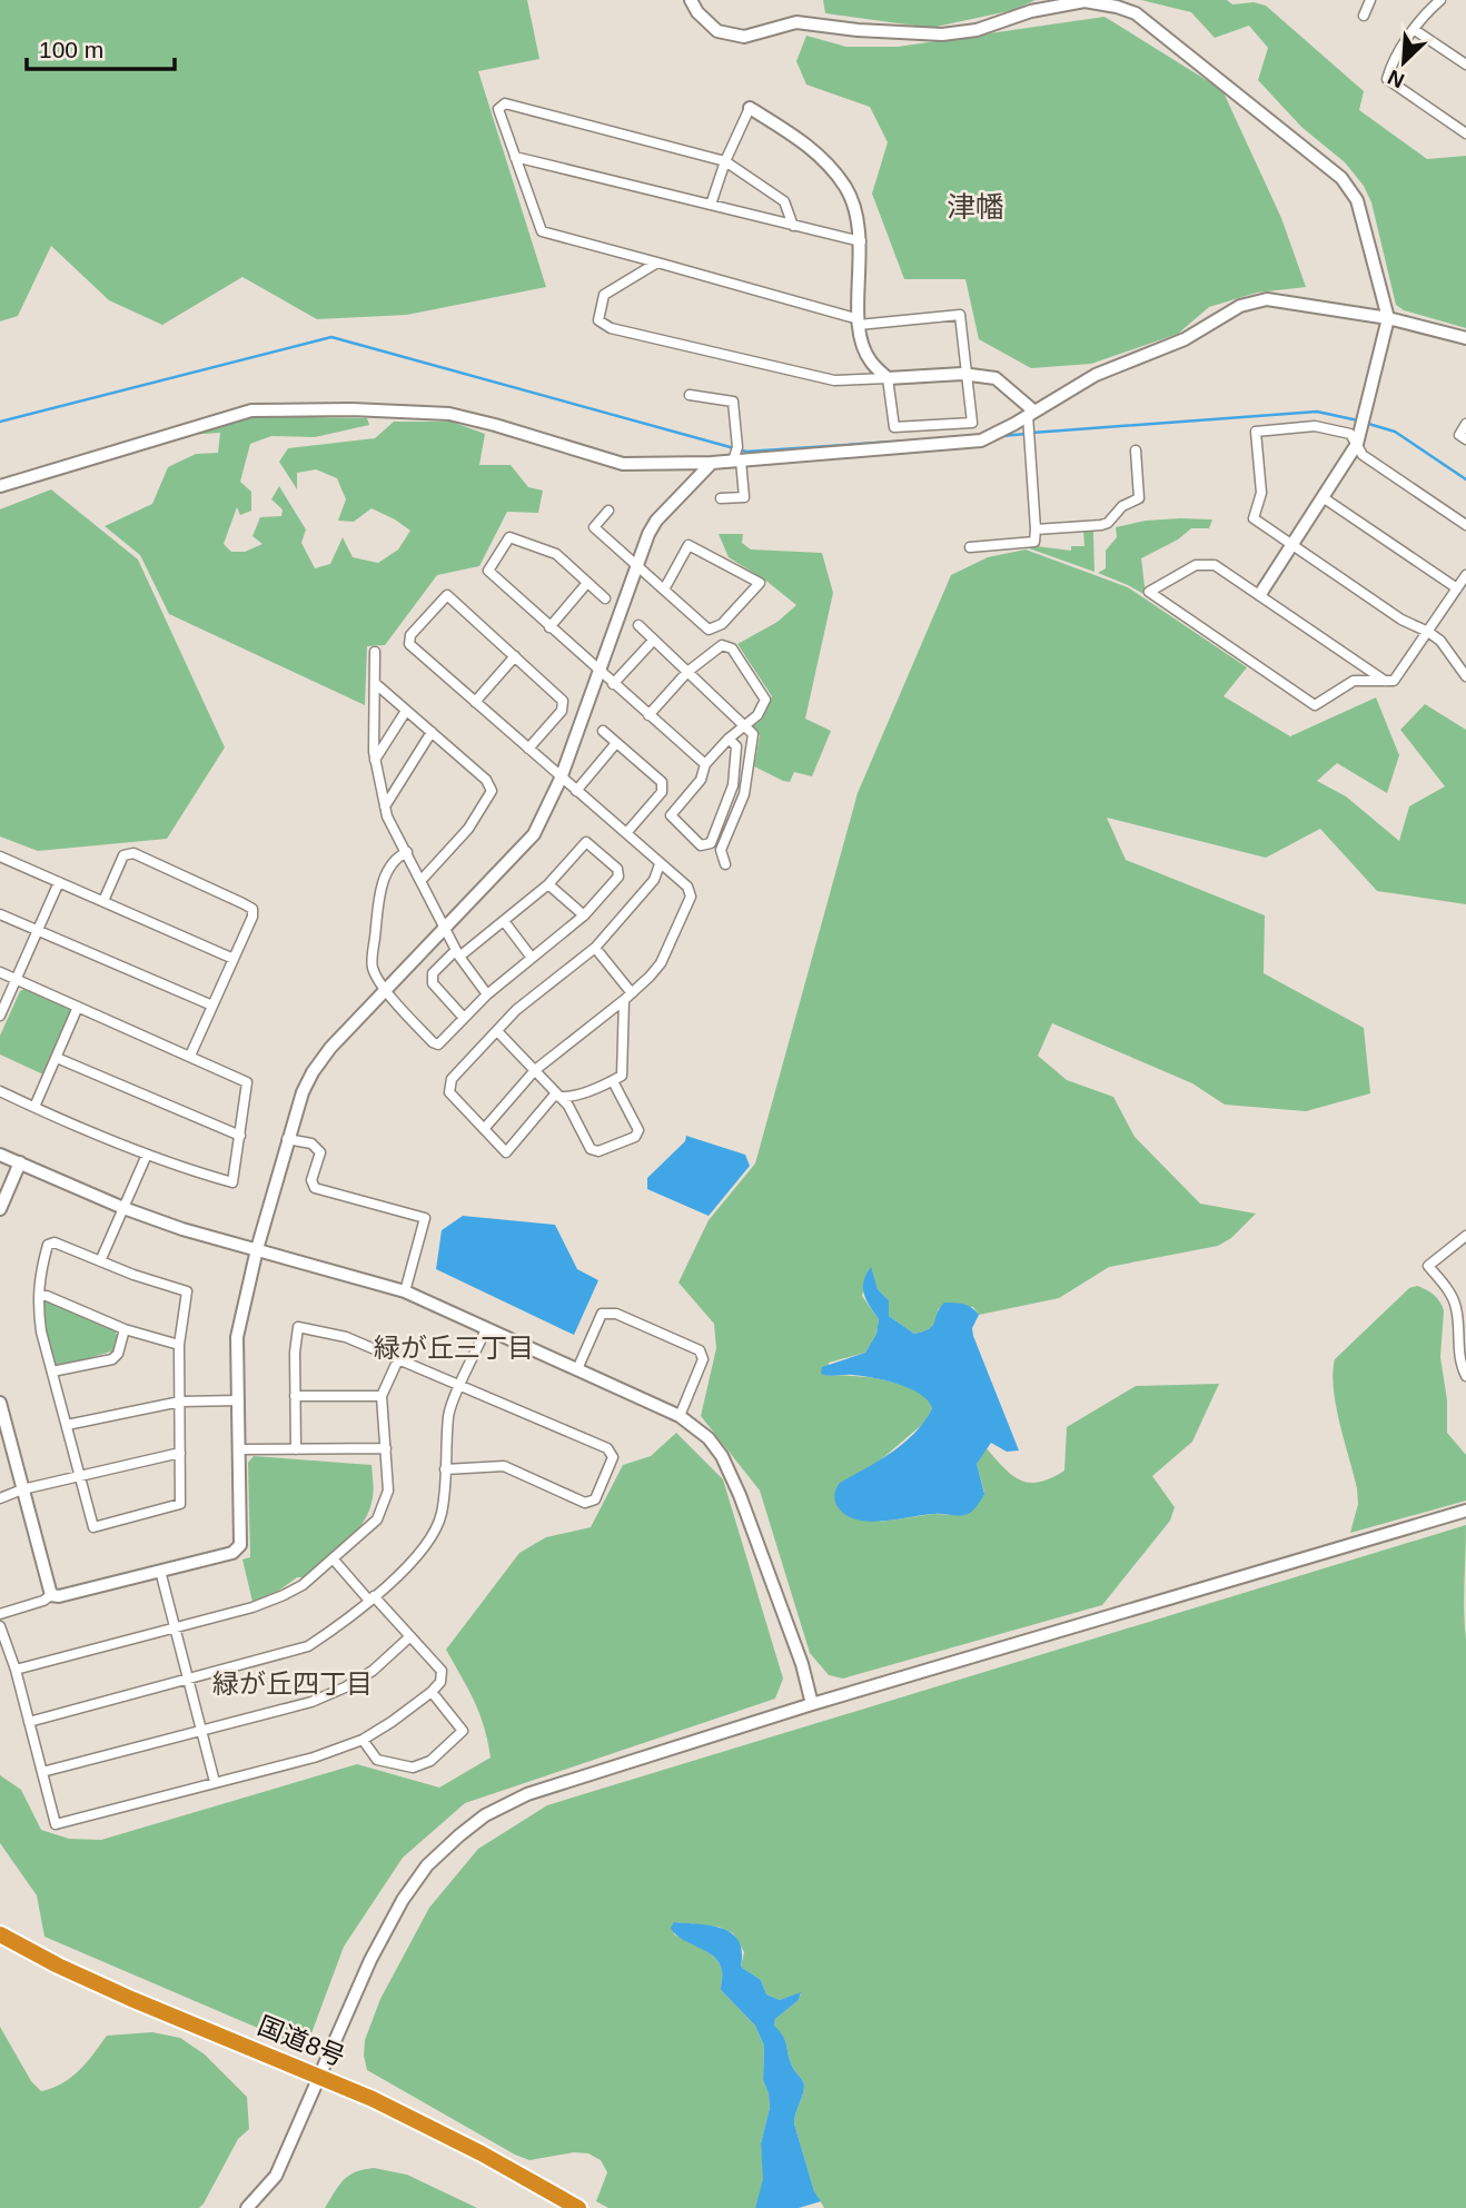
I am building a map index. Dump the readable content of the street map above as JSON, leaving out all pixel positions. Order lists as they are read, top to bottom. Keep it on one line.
{"streets":{"highway":["国道8号"]},"districts":["津幡","緑が丘三丁目","緑が丘四丁目"],"scale_bar":"100 m","north":"bottom left"}
